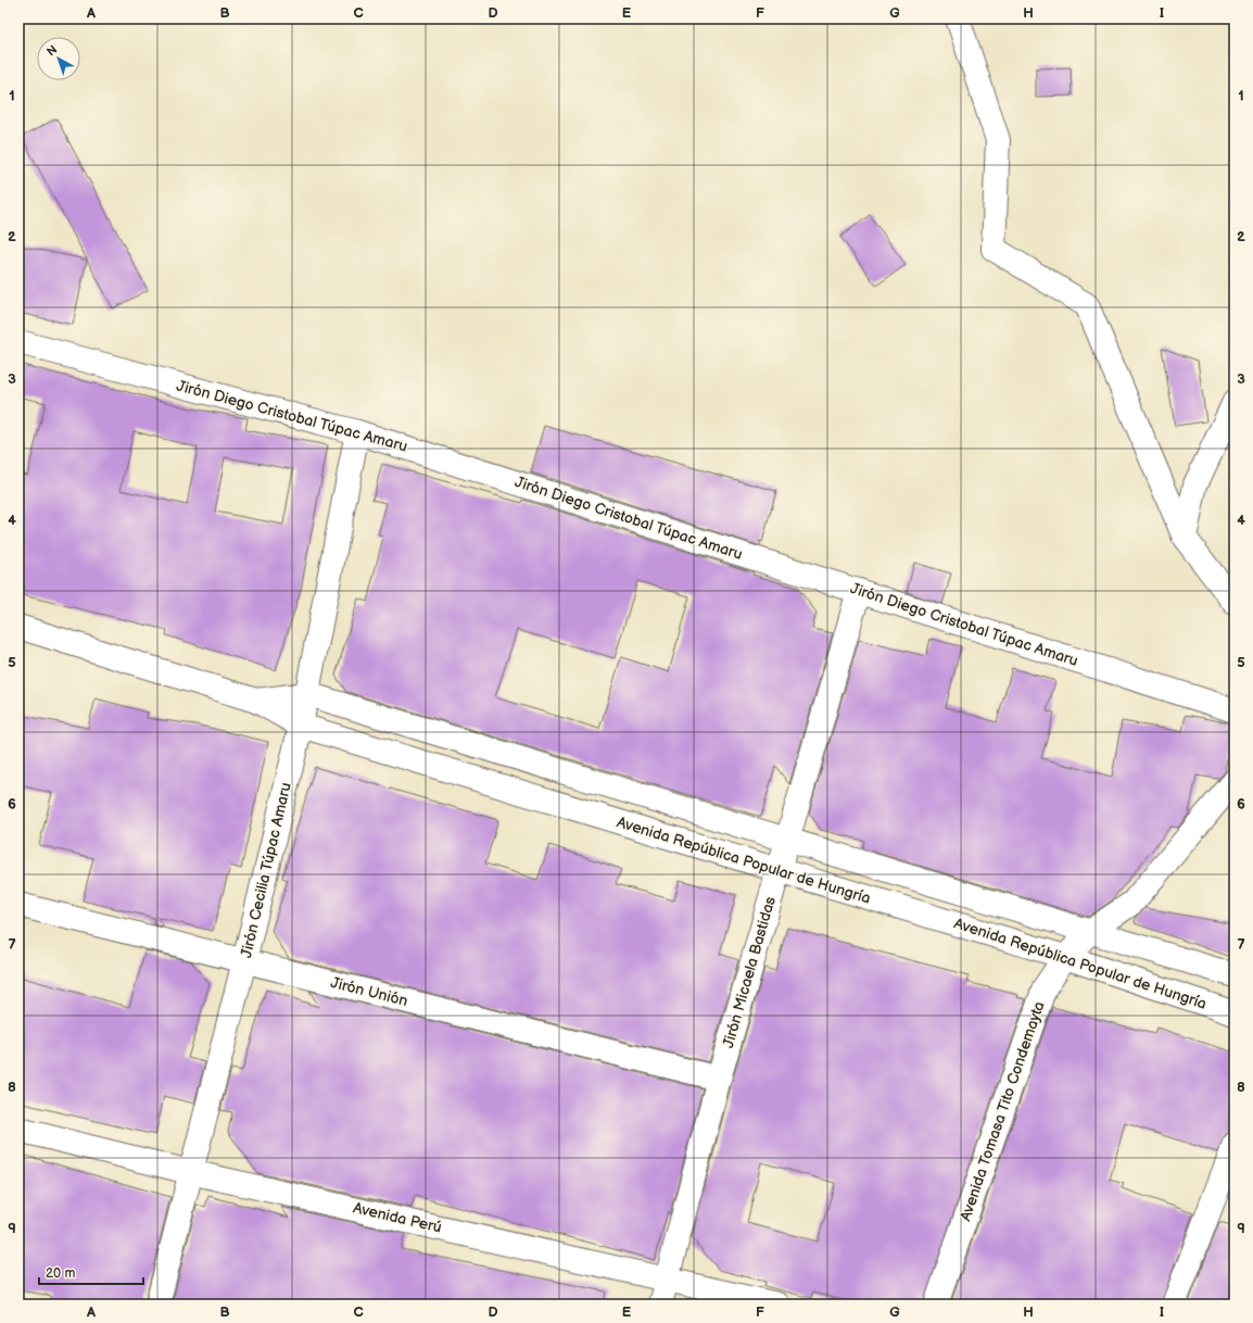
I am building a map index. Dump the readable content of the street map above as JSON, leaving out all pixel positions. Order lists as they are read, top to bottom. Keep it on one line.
{"streets":{"street":["Jirón Diego Cristobal Túpac Amaru","Avenida República Popular de Hungría","Jirón Cecilia Túpac Amaru","Jirón Micaela Bastidas","Jirón Unión","Avenida Tomasa Tito Condemayta","Avenida Perú"]},"crossings":[["Jirón Diego Cristobal Túpac Amaru","Jirón Cecilia Túpac Amaru"],["Jirón Diego Cristobal Túpac Amaru","Jirón Micaela Bastidas"],["Avenida República Popular de Hungría","Jirón Cecilia Túpac Amaru"],["Avenida República Popular de Hungría","Jirón Micaela Bastidas"],["Avenida República Popular de Hungría","Avenida Tomasa Tito Condemayta"],["Jirón Cecilia Túpac Amaru","Jirón Unión"],["Jirón Cecilia Túpac Amaru","Avenida Perú"],["Jirón Micaela Bastidas","Jirón Unión"],["Jirón Micaela Bastidas","Avenida Perú"]],"scale_bar":"20 m","north":"top left","grid":{"columns":["A","B","C","D","E","F","G","H","I"],"rows":["1","2","3","4","5","6","7","8","9"]}}
